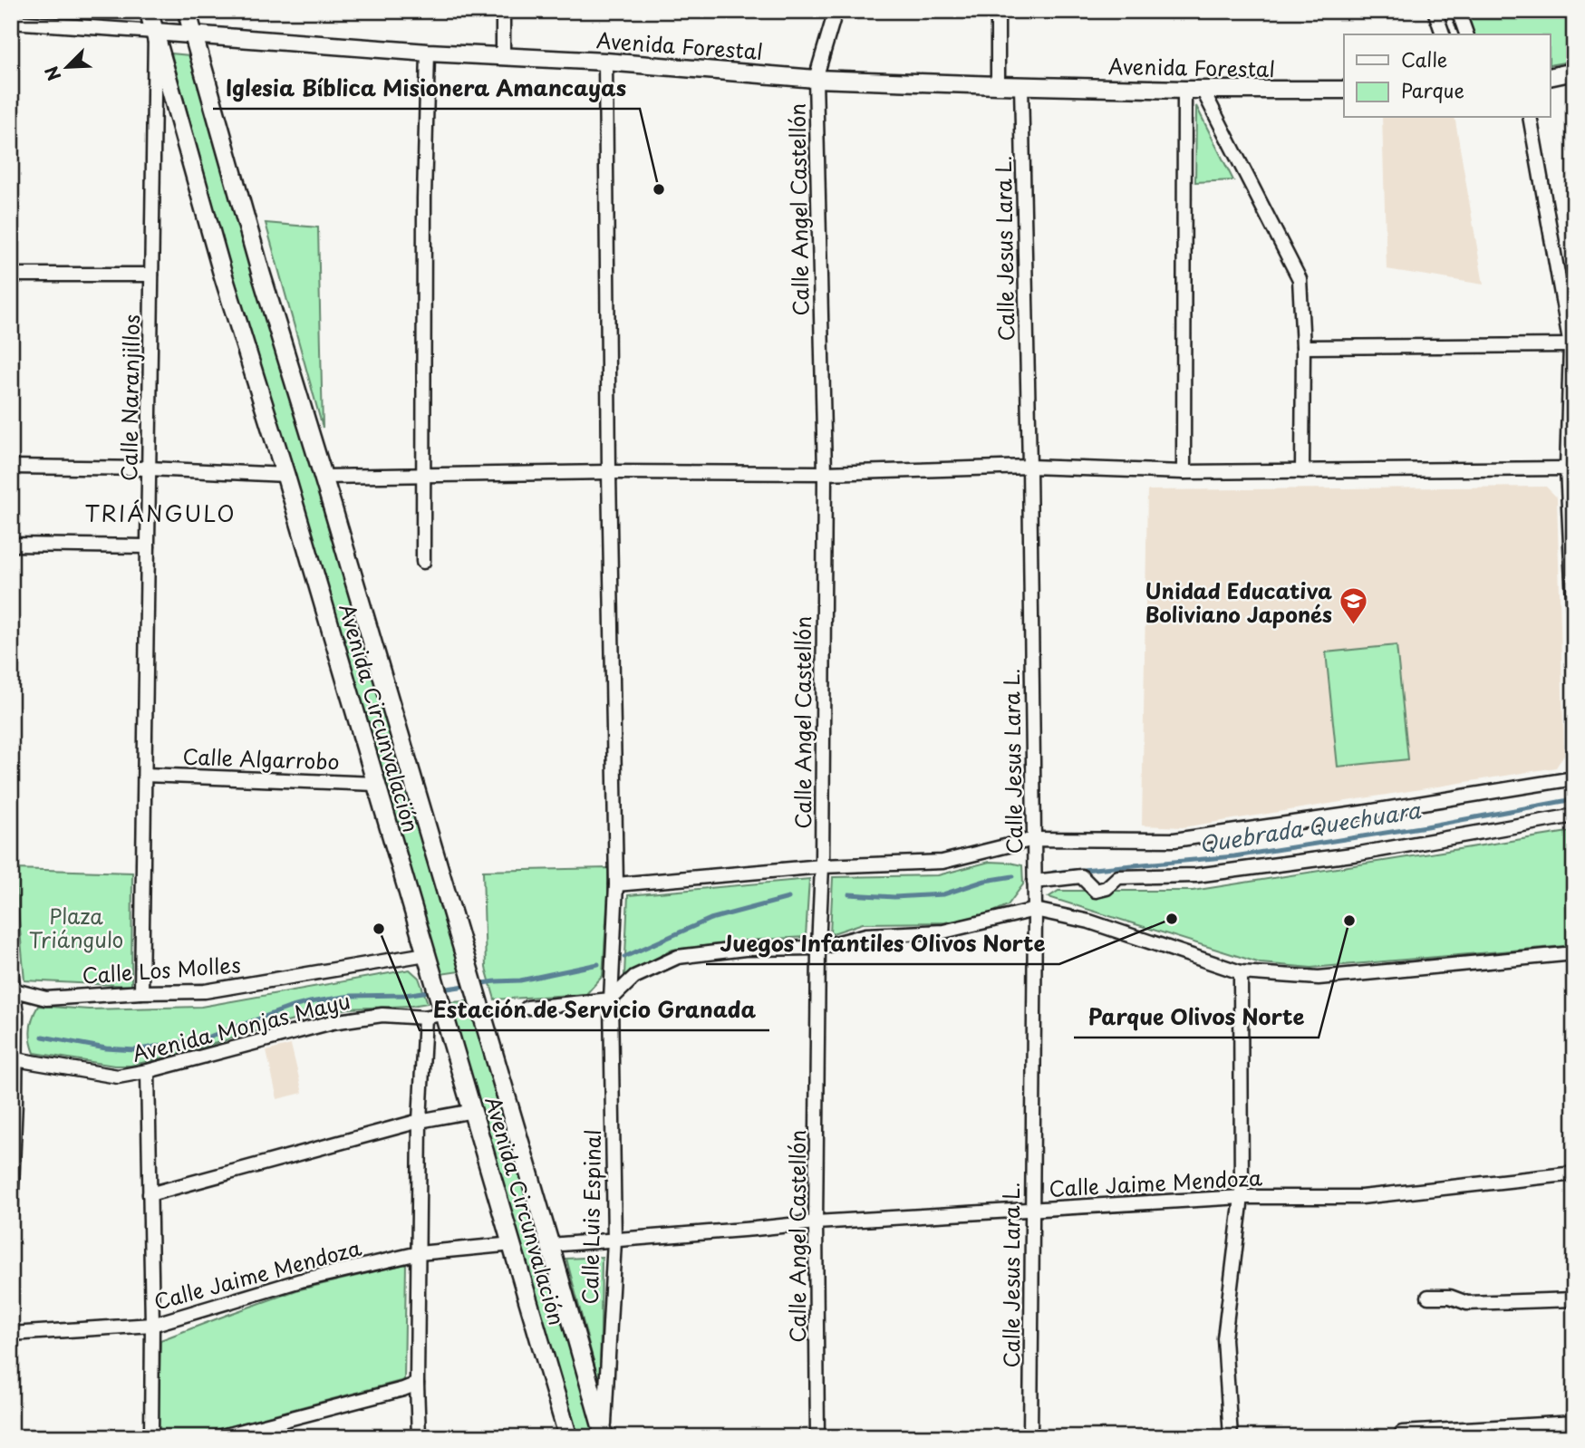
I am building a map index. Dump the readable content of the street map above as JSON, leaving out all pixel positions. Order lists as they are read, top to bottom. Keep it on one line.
{"streets":{"main road":["Avenida Circunvalación"],"street":["Avenida Forestal","Calle Angel Castellón","Calle Jesus Lara L.","Calle Naranjillos","Calle Algarrobo","Calle Los Molles","Avenida Monjas Mayu","Calle Jaime Mendoza","Calle Luis Espinal"]},"crossings":[["Avenida Forestal","Calle Angel Castellón"],["Avenida Forestal","Calle Jesus Lara L."],["Avenida Forestal","Calle Naranjillos"],["Avenida Forestal","Avenida Circunvalación"],["Avenida Forestal","Calle Luis Espinal"],["Calle Angel Castellón","Calle Jaime Mendoza"],["Calle Jesus Lara L.","Calle Jaime Mendoza"],["Calle Naranjillos","Avenida Circunvalación"],["Calle Naranjillos","Calle Algarrobo"],["Calle Naranjillos","Calle Los Molles"],["Avenida Circunvalación","Calle Algarrobo"],["Avenida Circunvalación","Calle Los Molles"],["Avenida Circunvalación","Avenida Monjas Mayu"],["Avenida Circunvalación","Calle Jaime Mendoza"],["Avenida Circunvalación","Calle Luis Espinal"],["Calle Jaime Mendoza","Calle Luis Espinal"]],"districts":["TRIÁNGULO"],"water":["Quebrada Quechuara"],"parks":["Plaza Triángulo"],"places":{"other":["Iglesia Bíblica Misionera Amancayas","Juegos Infantiles Olivos Norte","Parque Olivos Norte","Estación de Servicio Granada"],"school or university":["Unidad Educativa Boliviano Japonés"]},"legend":["Calle","Parque"],"north":"bottom left"}
